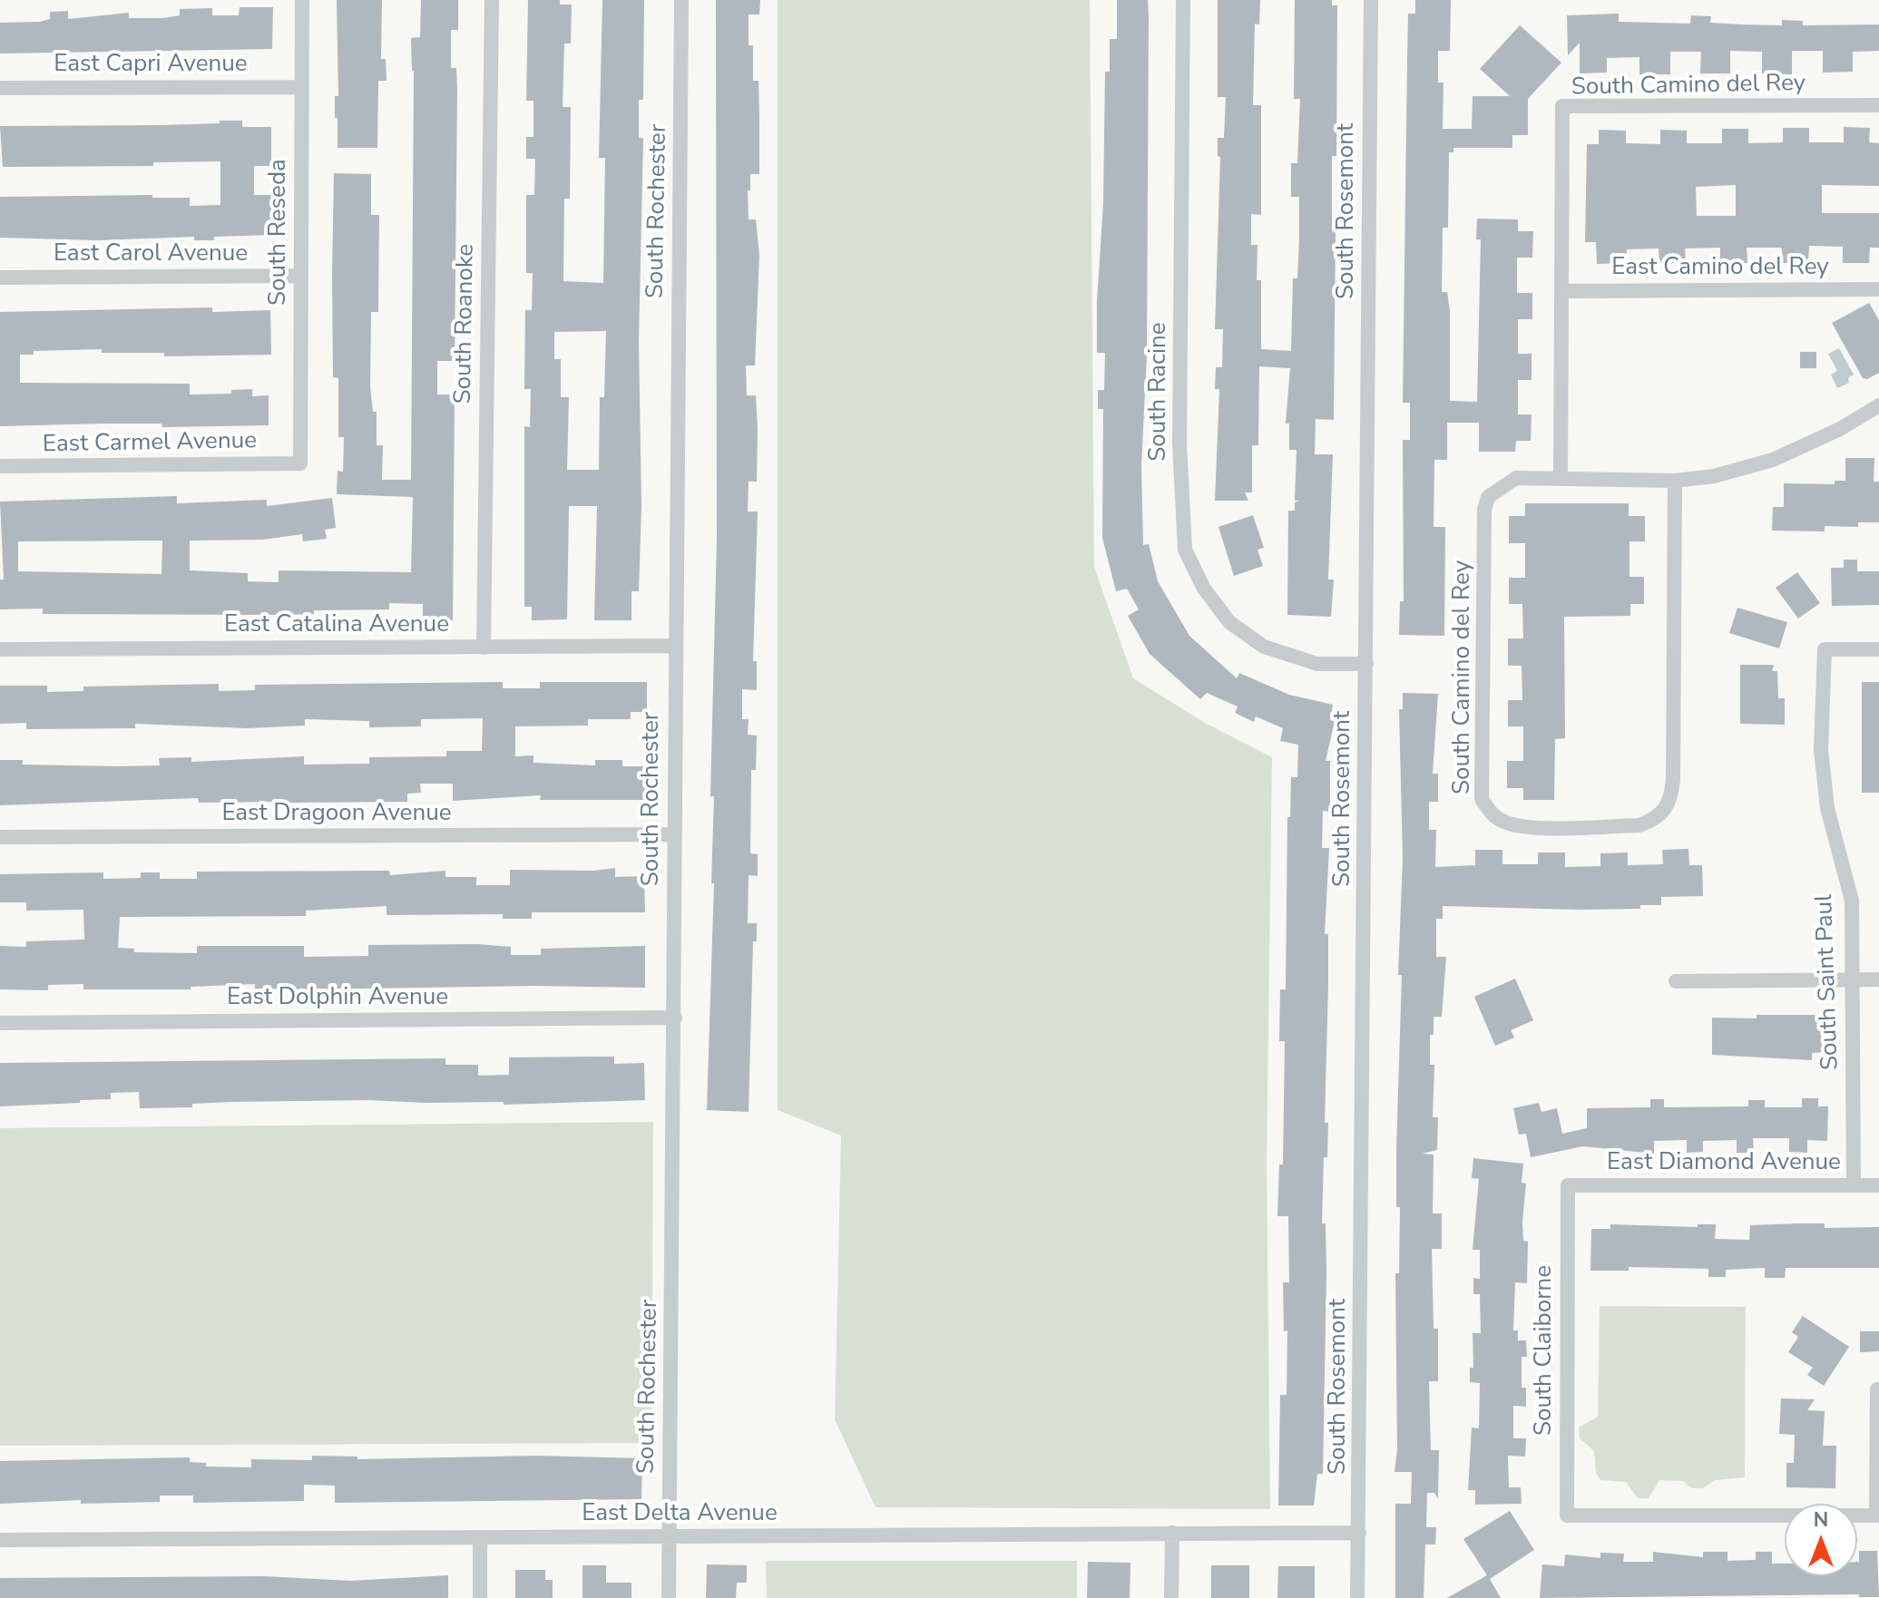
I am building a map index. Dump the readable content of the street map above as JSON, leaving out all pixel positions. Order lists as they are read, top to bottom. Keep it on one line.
{"streets":{"street":["East Capri Avenue","South Camino del Rey","South Rochester","South Rosemont","South Reseda","East Carol Avenue","East Camino del Rey","South Roanoke","South Racine","East Carmel Avenue","East Catalina Avenue","East Dragoon Avenue","South Saint Paul","East Dolphin Avenue","East Diamond Avenue","South Claiborne","East Delta Avenue"]},"crossings":[["East Capri Avenue","South Reseda"],["South Camino del Rey","East Camino del Rey"],["South Rochester","East Catalina Avenue"],["South Rochester","East Dragoon Avenue"],["South Rochester","East Dolphin Avenue"],["South Rochester","East Delta Avenue"],["South Rosemont","South Racine"],["South Rosemont","East Delta Avenue"],["South Reseda","East Carol Avenue"],["South Reseda","East Carmel Avenue"],["South Roanoke","East Catalina Avenue"],["South Saint Paul","East Diamond Avenue"],["East Diamond Avenue","South Claiborne"]],"north":"top"}
